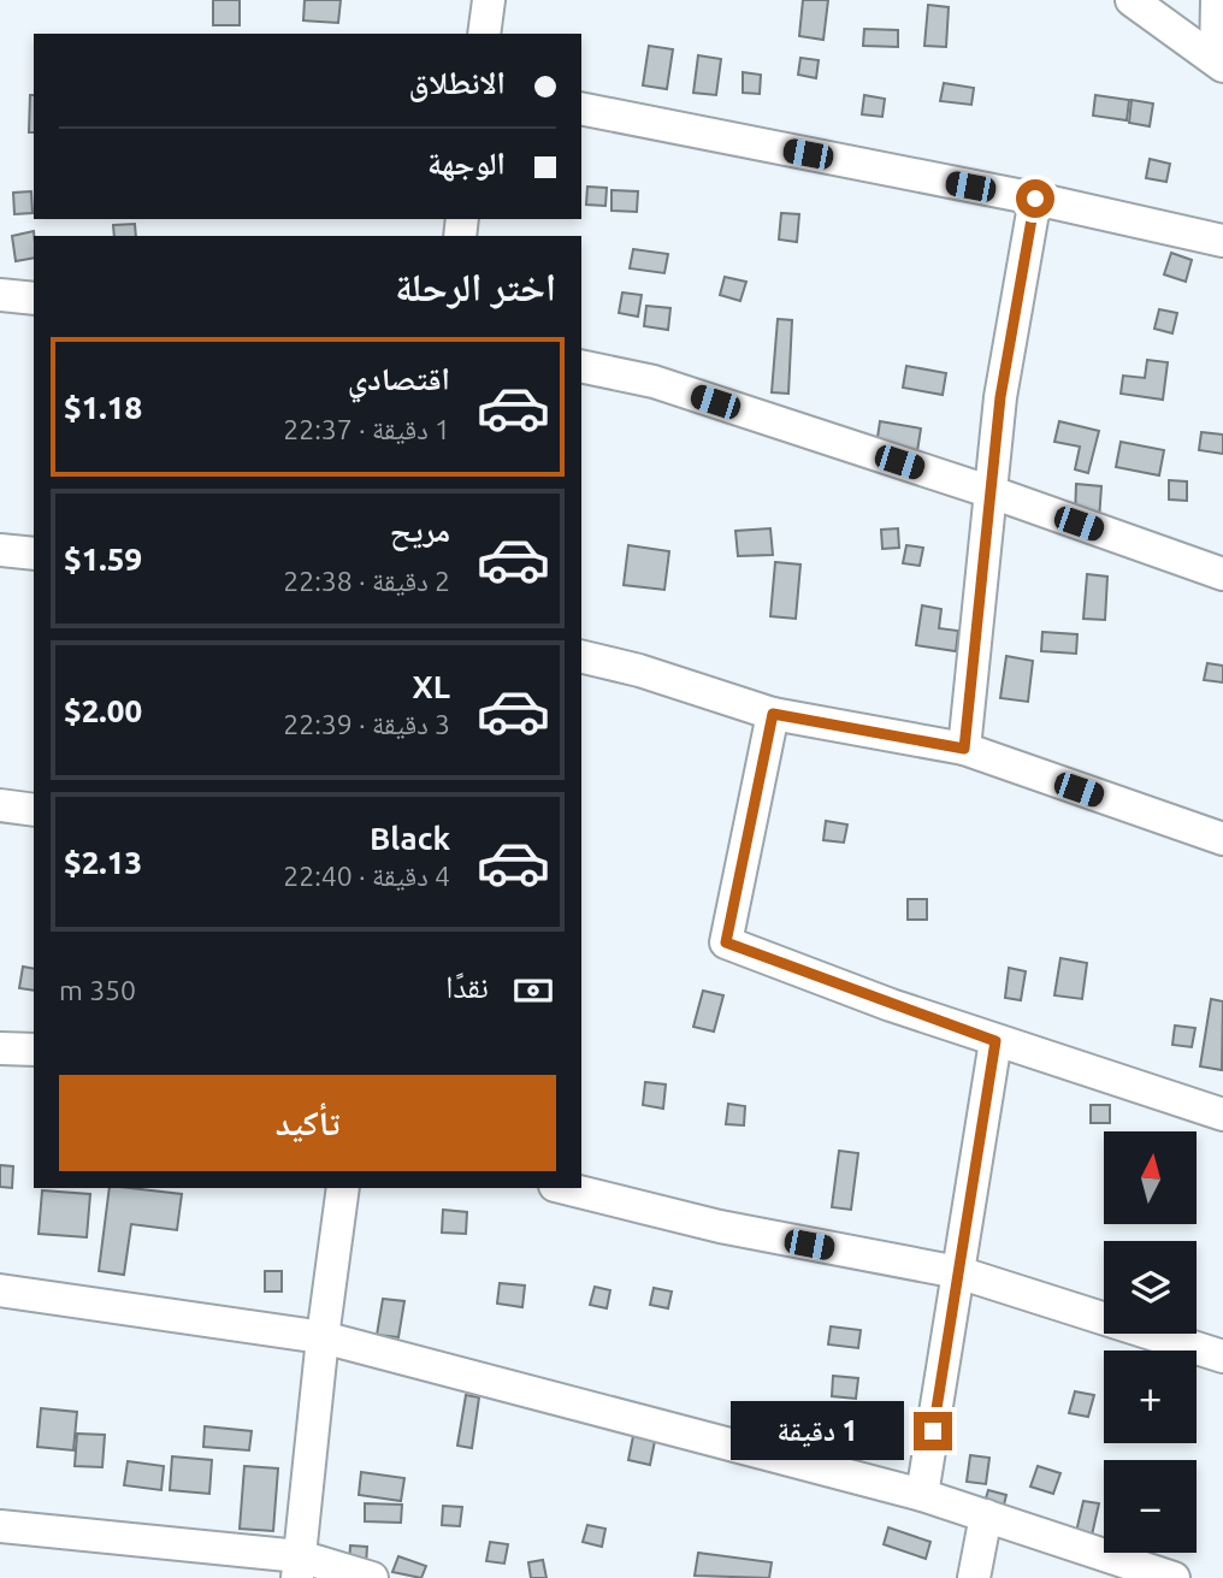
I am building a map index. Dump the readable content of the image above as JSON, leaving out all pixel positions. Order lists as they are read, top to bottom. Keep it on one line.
{"north":"top","page":{"banner":["الانطلاق","الوجهة"],"heading":"اختر الرحلة","list":[{"name":"اقتصادي","note":"1 دقيقة · 22:37","value":"$1.18"},{"name":"مريح","note":"2 دقيقة · 22:38","value":"$1.59"},{"name":"XL","note":"3 دقيقة · 22:39","value":"$2.00"},{"name":"Black","note":"4 دقيقة · 22:40","value":"$2.13"}],"pay":["نقدًا","350 m"],"buttons":"تأكيد","map_buttons":["+","−"],"bubble":"1 دقيقة"}}
